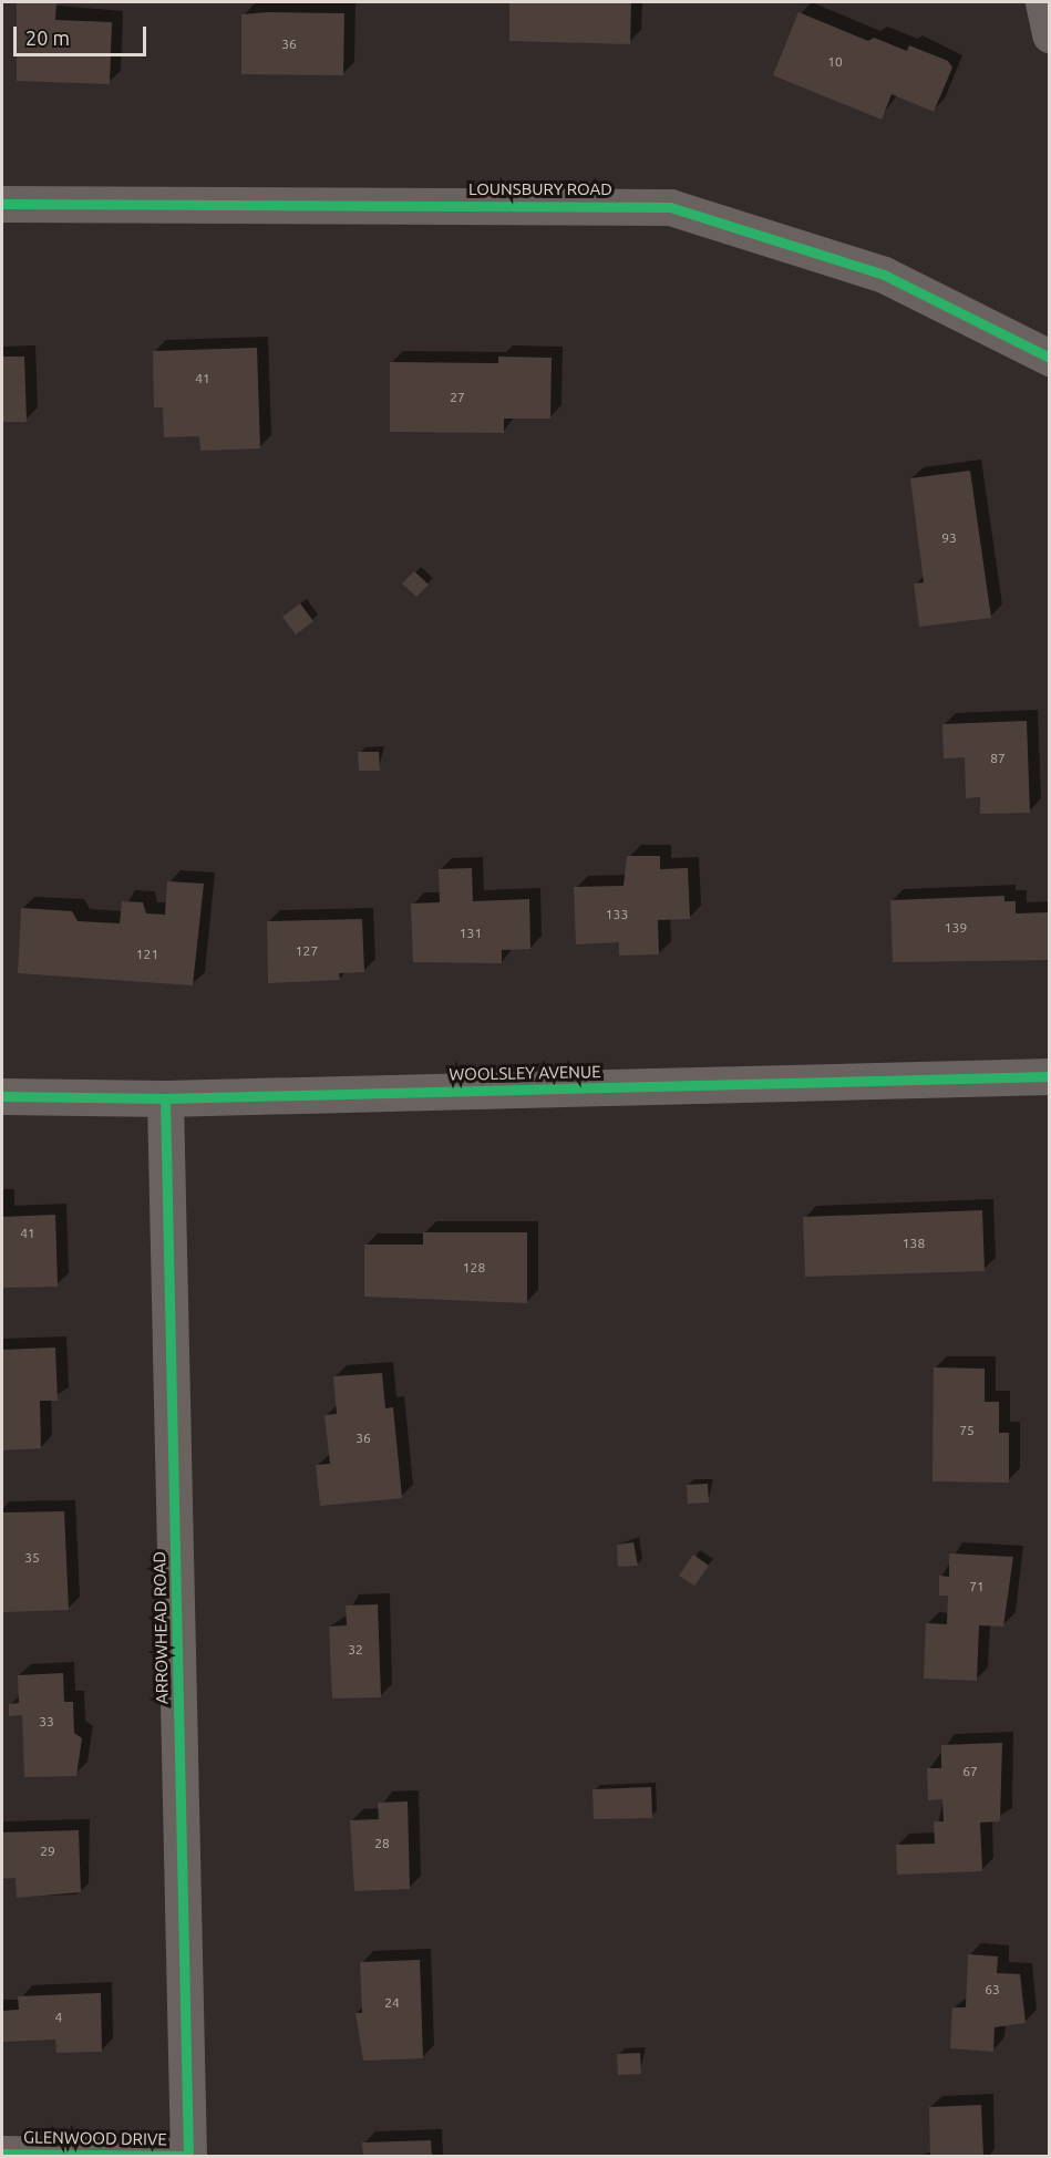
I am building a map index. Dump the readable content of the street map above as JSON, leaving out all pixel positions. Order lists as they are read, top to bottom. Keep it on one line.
{"streets":{"street":["LOUNSBURY ROAD","WOOLSLEY AVENUE","ARROWHEAD ROAD","GLENWOOD DRIVE"]},"crossings":[["WOOLSLEY AVENUE","ARROWHEAD ROAD"],["ARROWHEAD ROAD","GLENWOOD DRIVE"]],"house_numbers":["36","10","41","27","93","87","133","139","131","127","121","41","138","128","75","36","35","71","32","33","67","28","29","63","24","4"],"scale_bar":"20 m"}
